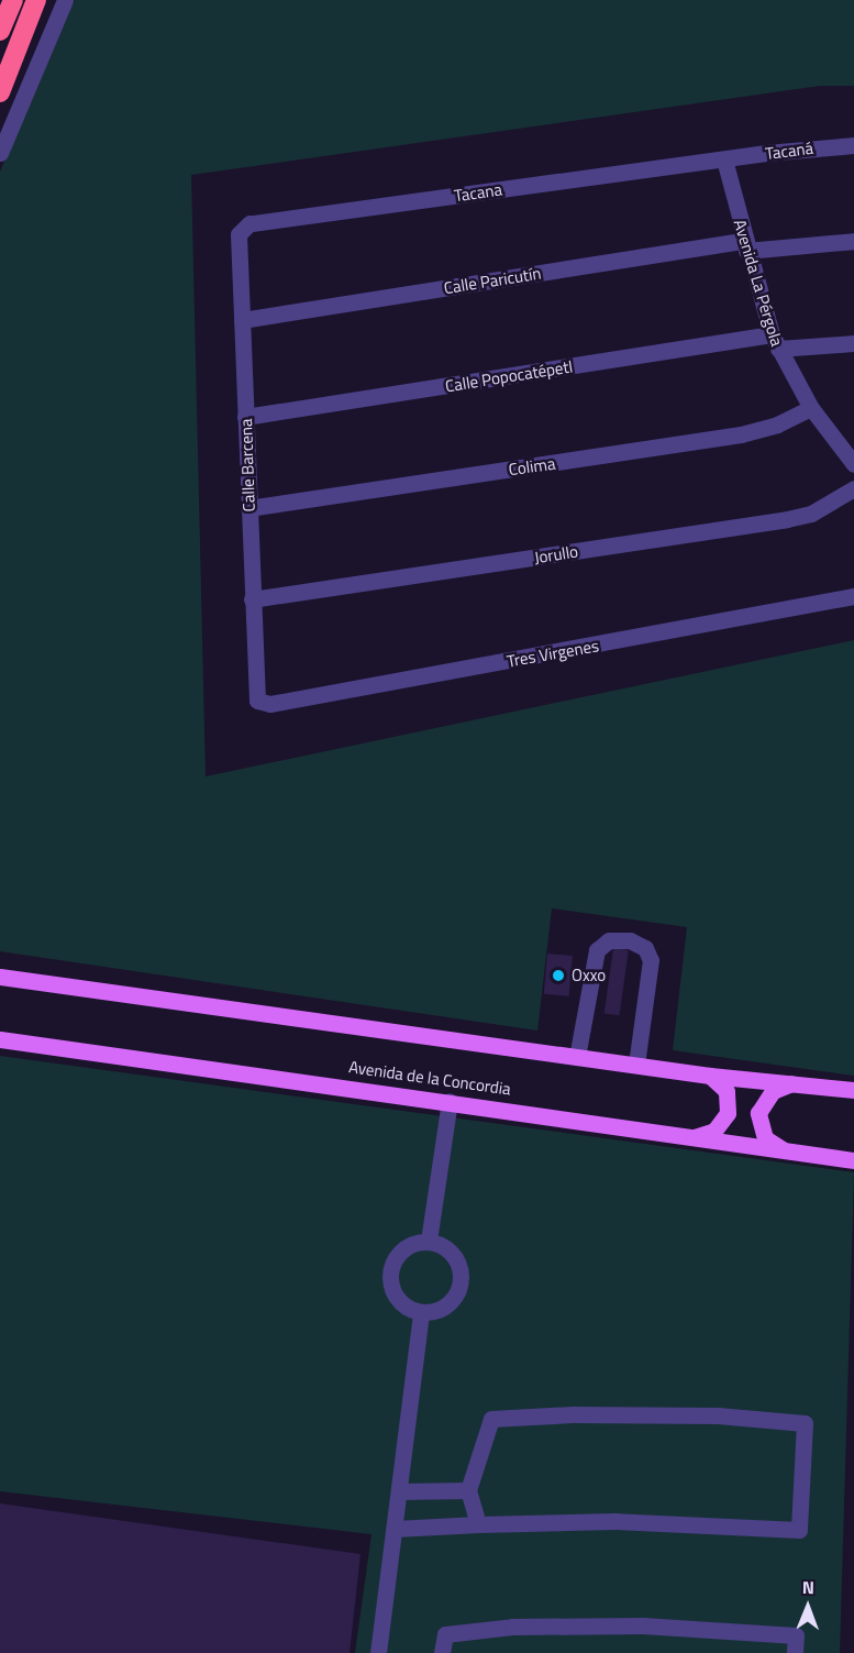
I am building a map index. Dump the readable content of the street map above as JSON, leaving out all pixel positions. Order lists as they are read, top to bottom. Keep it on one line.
{"streets":{"main road":["Avenida de la Concordia"],"street":["Tacaná","Tacana","Calle Paricutín","Avenida La Pérgola","Calle Popocatépetl","Calle Barcena","Colima","Jorullo","Tres Virgenes"]},"crossings":[["Tacaná","Tacana"],["Tacaná","Avenida La Pérgola"],["Tacana","Avenida La Pérgola"],["Tacana","Calle Barcena"],["Calle Paricutín","Avenida La Pérgola"],["Calle Paricutín","Calle Barcena"],["Avenida La Pérgola","Calle Popocatépetl"],["Avenida La Pérgola","Colima"],["Calle Popocatépetl","Calle Barcena"],["Calle Barcena","Colima"],["Calle Barcena","Jorullo"],["Calle Barcena","Tres Virgenes"]],"places":["Oxxo"],"north":"top"}
